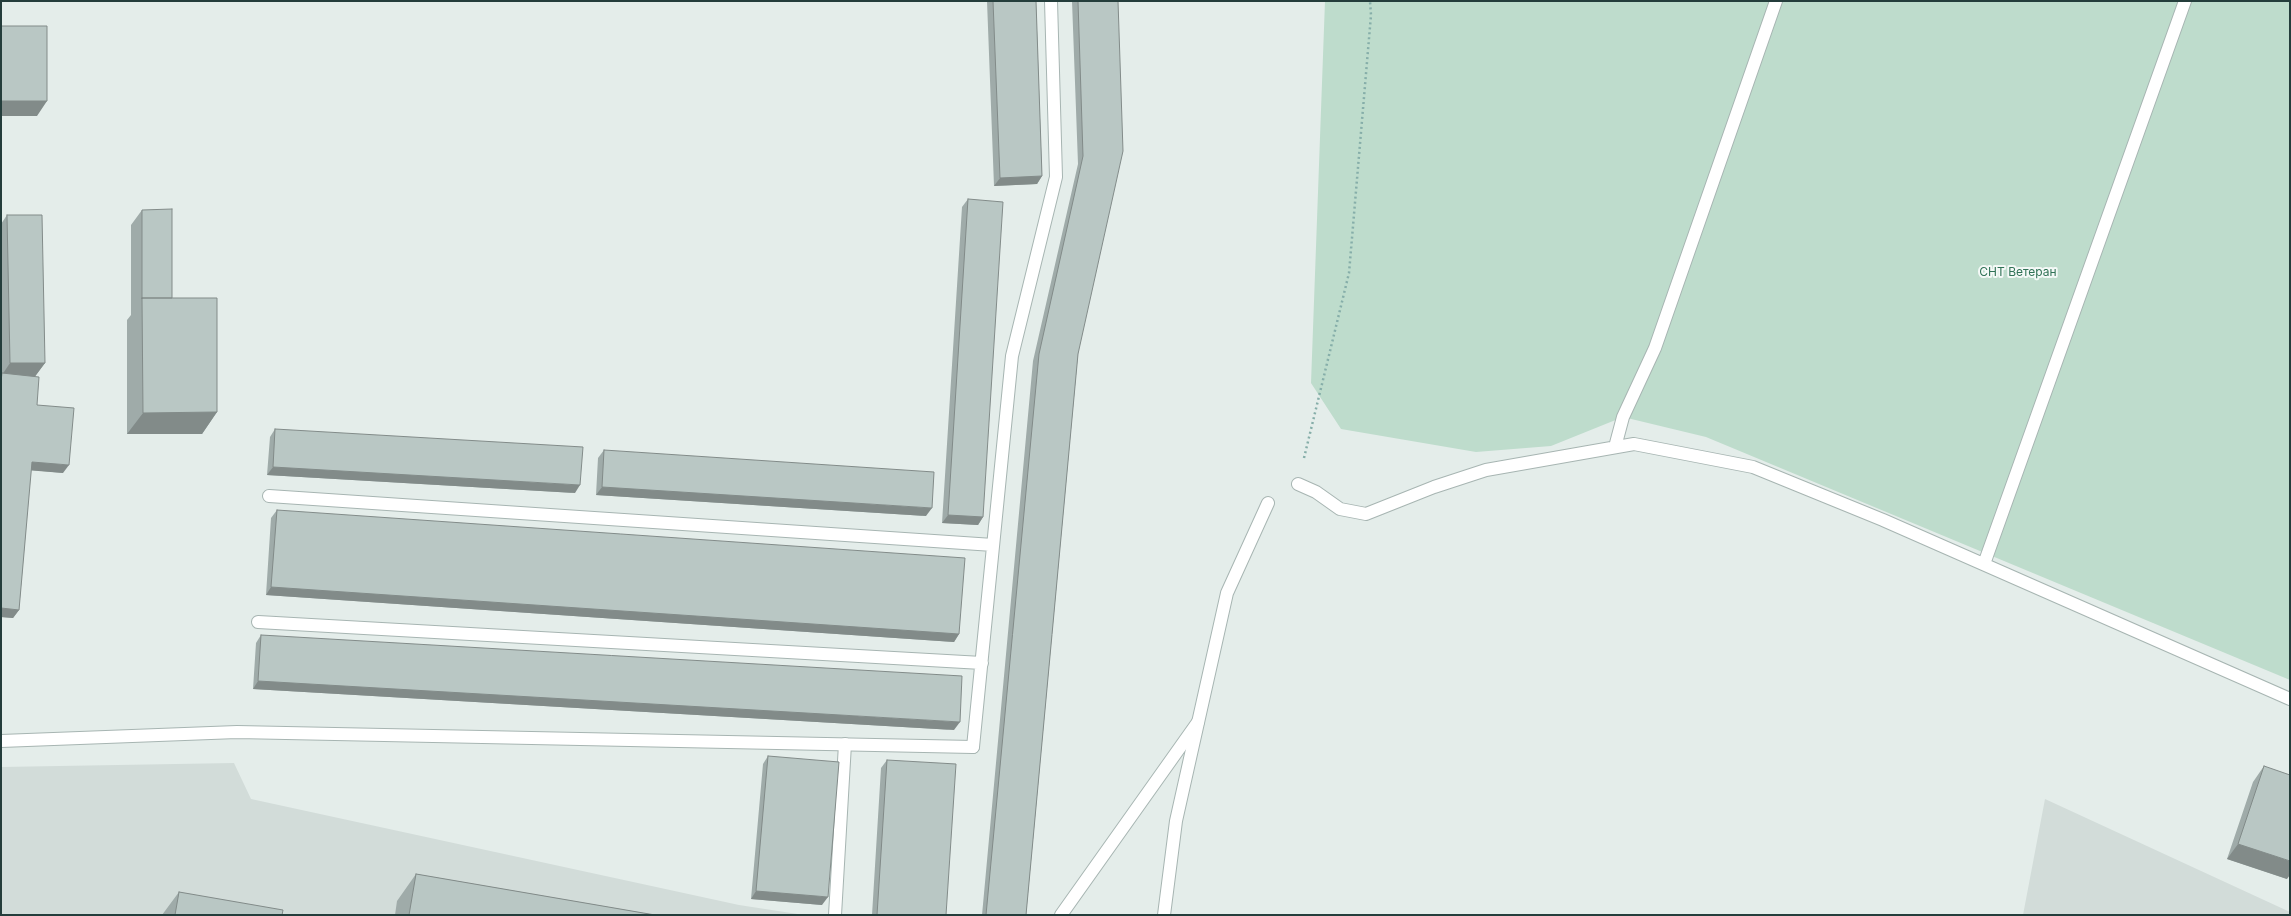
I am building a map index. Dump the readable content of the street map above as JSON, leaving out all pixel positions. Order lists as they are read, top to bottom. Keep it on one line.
{"parks":["СНТ Ветеран"]}
